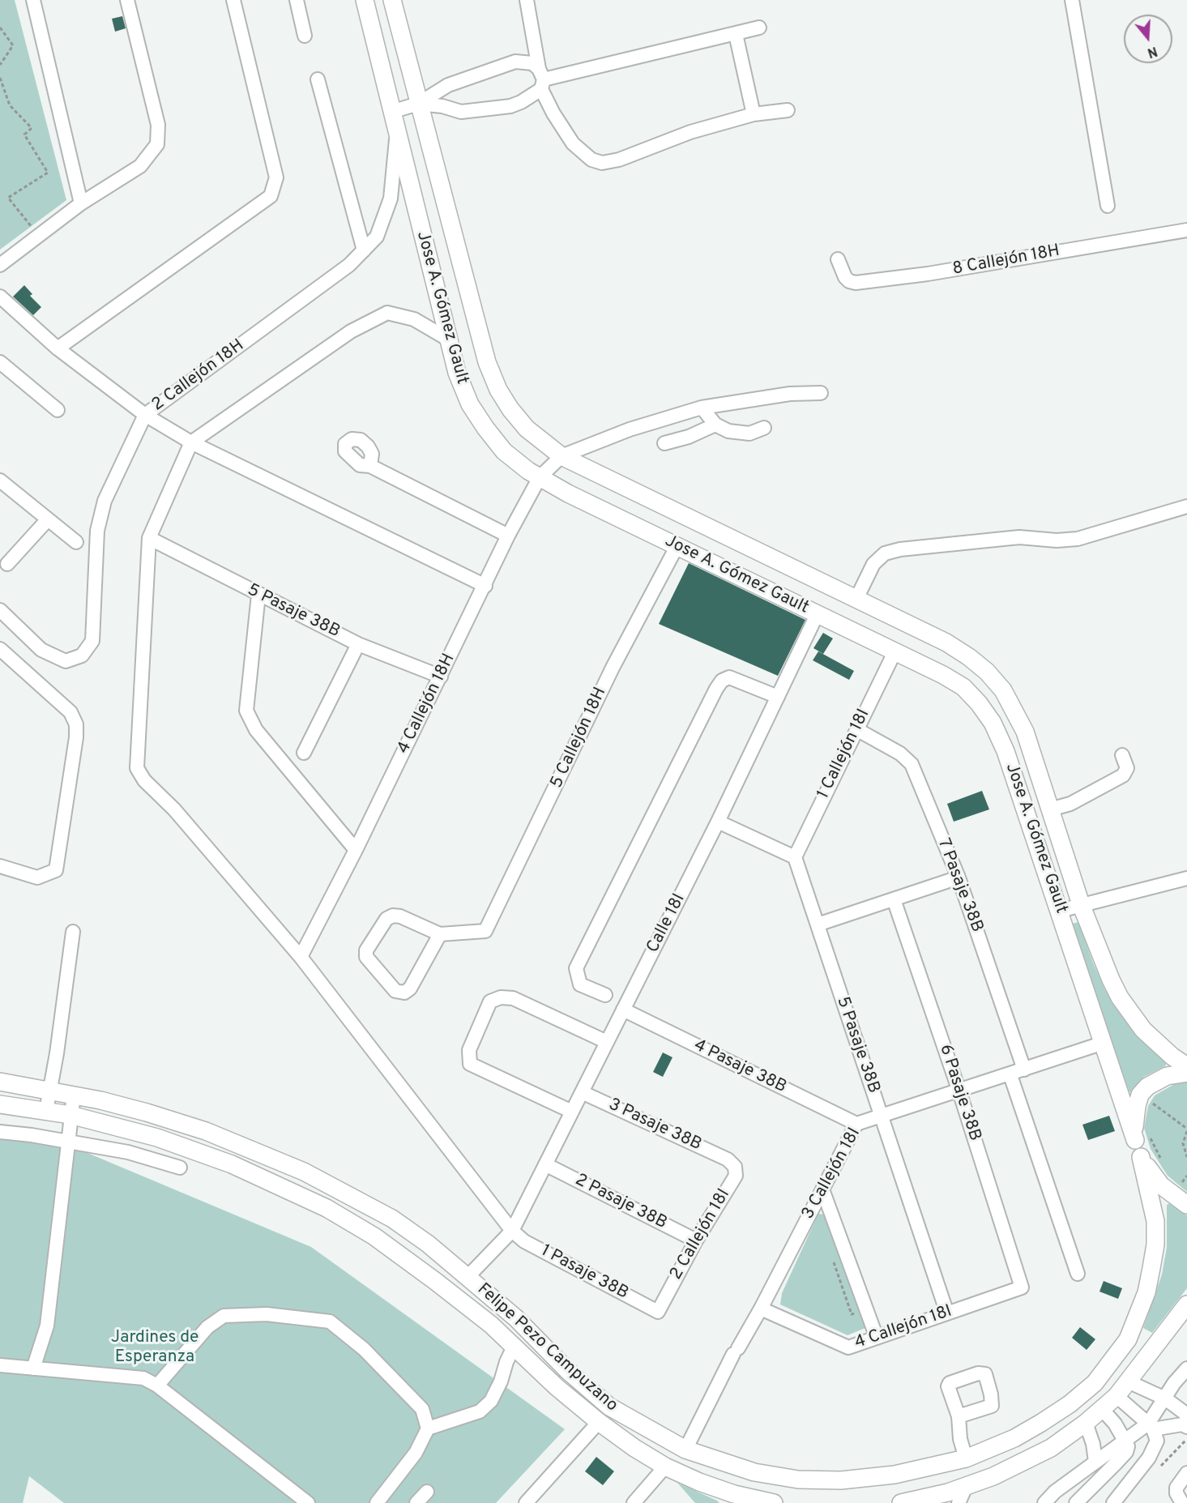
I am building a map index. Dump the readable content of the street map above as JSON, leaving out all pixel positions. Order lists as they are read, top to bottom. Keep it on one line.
{"streets":{"main road":["Jose A. Gómez Gault","Felipe Pezo Campuzano"],"street":["8 Callejón 18H","2 Callejón 18H","5 Pasaje 38B","4 Callejón 18H","5 Callejón 18H","1 Callejón 18I","7 Pasaje 38B","Calle 18I","4 Pasaje 38B","6 Pasaje 38B","3 Pasaje 38B","3 Callejón 18I","2 Pasaje 38B","2 Callejón 18I","1 Pasaje 38B","4 Callejón 18I"]},"crossings":[["Jose A. Gómez Gault","2 Callejón 18H"],["Jose A. Gómez Gault","4 Callejón 18H"],["Jose A. Gómez Gault","5 Callejón 18H"],["Jose A. Gómez Gault","1 Callejón 18I"],["Jose A. Gómez Gault","Calle 18I"],["Jose A. Gómez Gault","3 Callejón 18I"],["Jose A. Gómez Gault","Felipe Pezo Campuzano"],["5 Pasaje 38B","4 Callejón 18H"],["5 Pasaje 38B","1 Callejón 18I"],["5 Pasaje 38B","3 Callejón 18I"],["5 Pasaje 38B","1 Pasaje 38B"],["5 Pasaje 38B","4 Callejón 18I"],["4 Callejón 18H","1 Pasaje 38B"],["1 Callejón 18I","7 Pasaje 38B"],["7 Pasaje 38B","3 Callejón 18I"],["Calle 18I","4 Pasaje 38B"],["Calle 18I","3 Pasaje 38B"],["Calle 18I","2 Pasaje 38B"],["Calle 18I","1 Pasaje 38B"],["Calle 18I","Felipe Pezo Campuzano"],["4 Pasaje 38B","3 Callejón 18I"],["6 Pasaje 38B","3 Callejón 18I"],["6 Pasaje 38B","4 Callejón 18I"],["3 Pasaje 38B","2 Callejón 18I"],["3 Callejón 18I","4 Callejón 18I"],["3 Callejón 18I","Felipe Pezo Campuzano"],["2 Pasaje 38B","2 Callejón 18I"],["2 Callejón 18I","1 Pasaje 38B"]],"parks":["Jardines de Esperanza"],"north":"bottom"}
